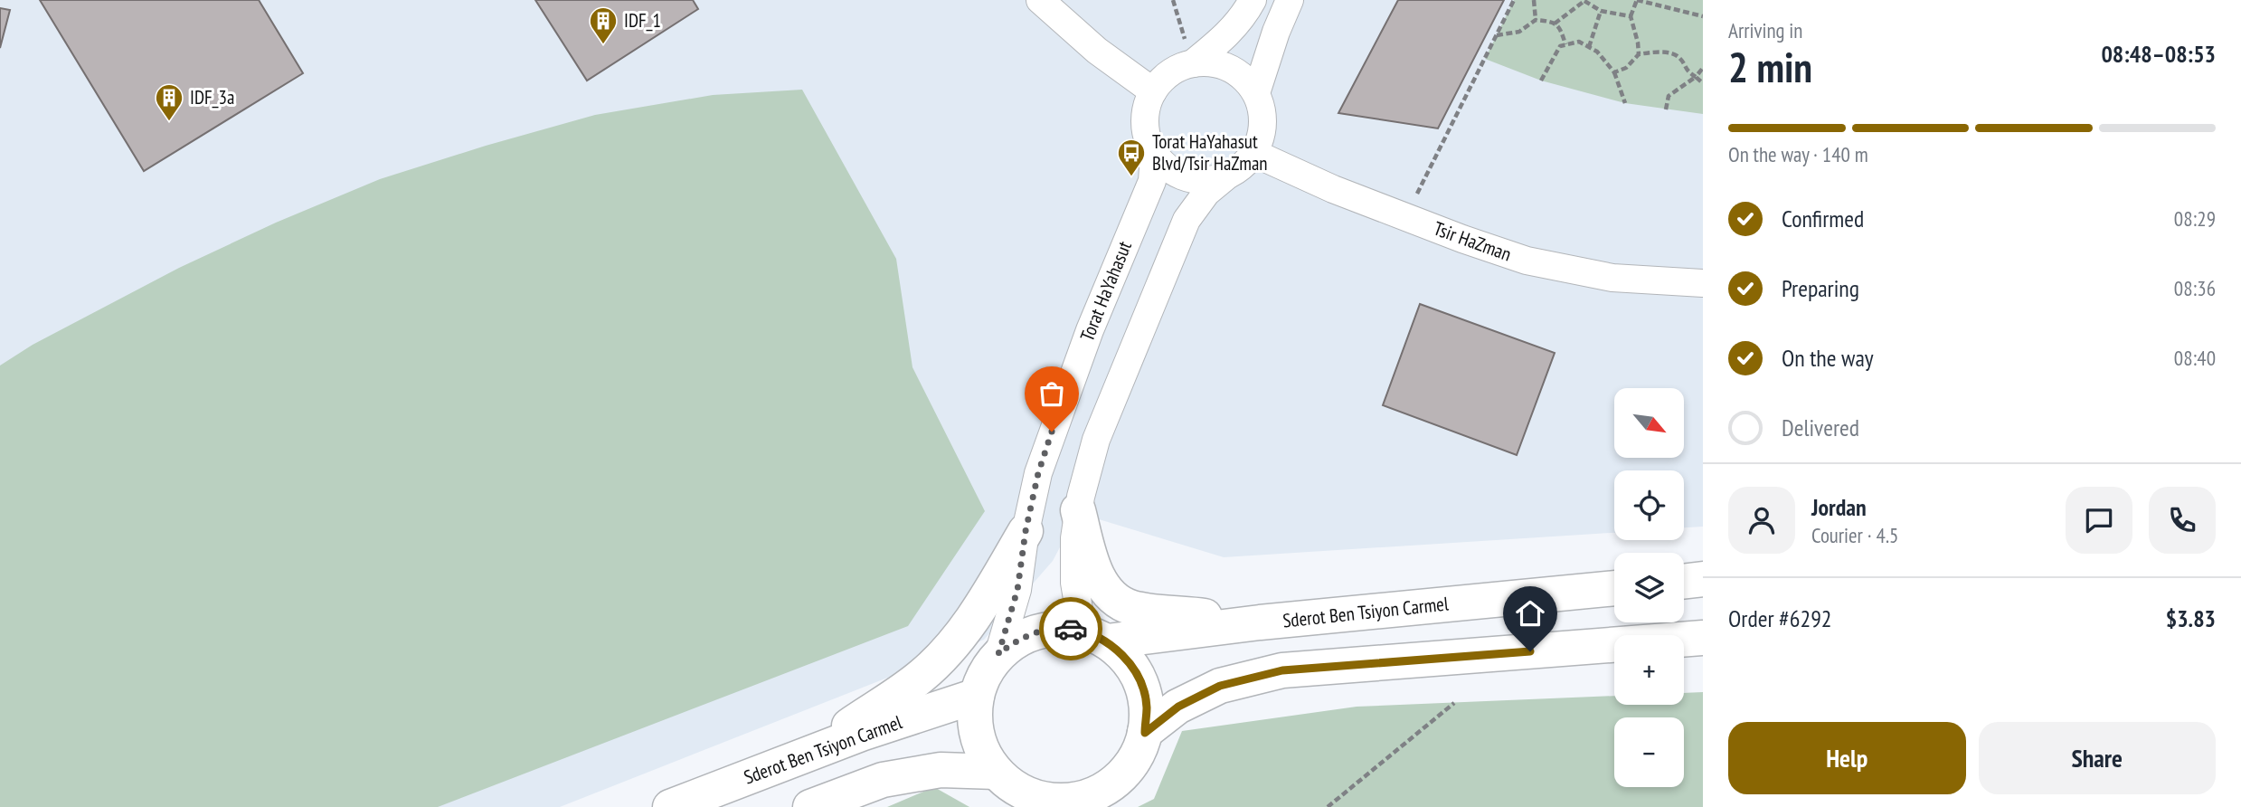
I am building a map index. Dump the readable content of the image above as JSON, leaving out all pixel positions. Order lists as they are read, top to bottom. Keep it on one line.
{"streets":{"main road":["Sderot Ben Tsiyon Carmel"],"street":["Tsir HaZman","Torat HaYahasut"]},"crossings":[["Tsir HaZman","Torat HaYahasut"],["Torat HaYahasut","Sderot Ben Tsiyon Carmel"]],"places":{"building":["IDF_1","IDF_3a"],"bus stop":["Torat HaYahasut Blvd/Tsir HaZman"]},"north":"bottom right","page":{"heading":["2 min","Arriving in","08:48–08:53"],"panel":["Jordan","Courier · 4.5","Order #6292","$3.83"],"bar":"On the way · 140 m","list":[["Confirmed","08:29"],["Preparing","08:36"],["On the way","08:40"],"Delivered"],"map_buttons":["+","−"],"buttons":["Help","Share"]}}
